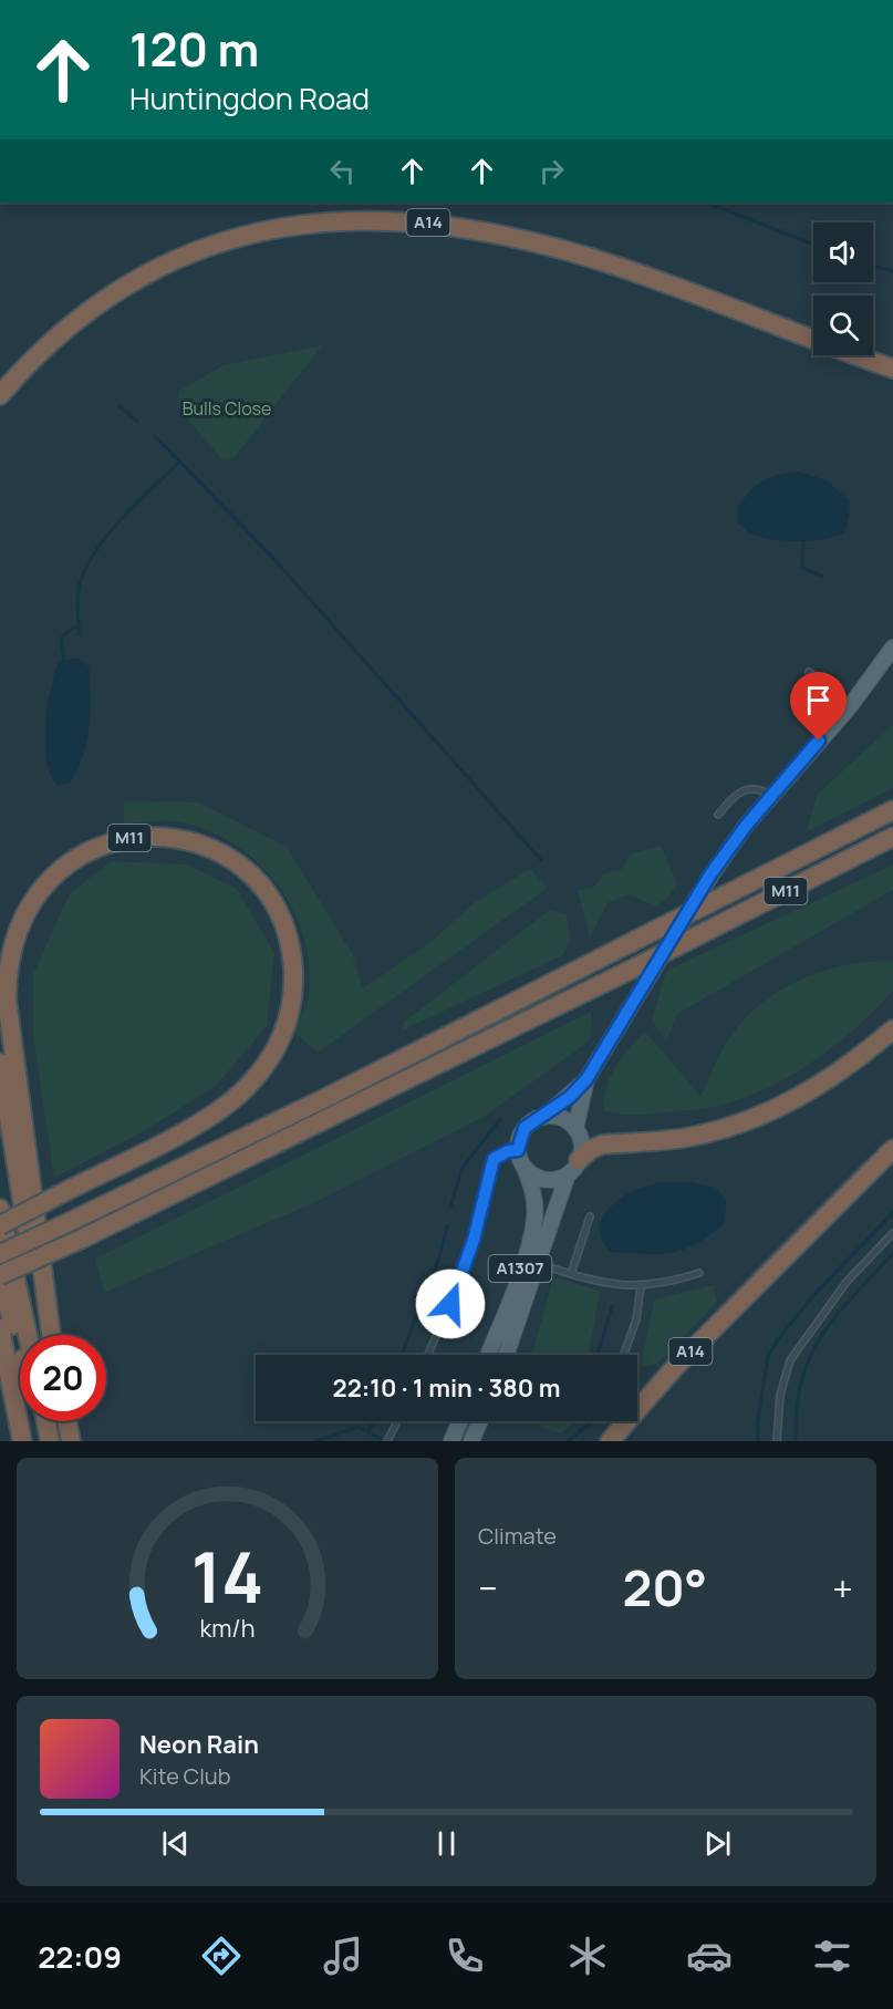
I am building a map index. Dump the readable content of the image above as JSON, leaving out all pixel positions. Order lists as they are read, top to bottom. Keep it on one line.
{"streets":{"highway":["A14","M11"],"main road":["A1307"]},"parks":["Bulls Close"],"page":{"turn":["120 m","Huntingdon Road"],"limit":"20","trip":"22:10 · 1 min · 380 m","tile":"Climate","heat":["−","20°","+"],"song":["Neon Rain","Kite Club"],"tabs":"22:09","gauge":["14","km/h"]}}
